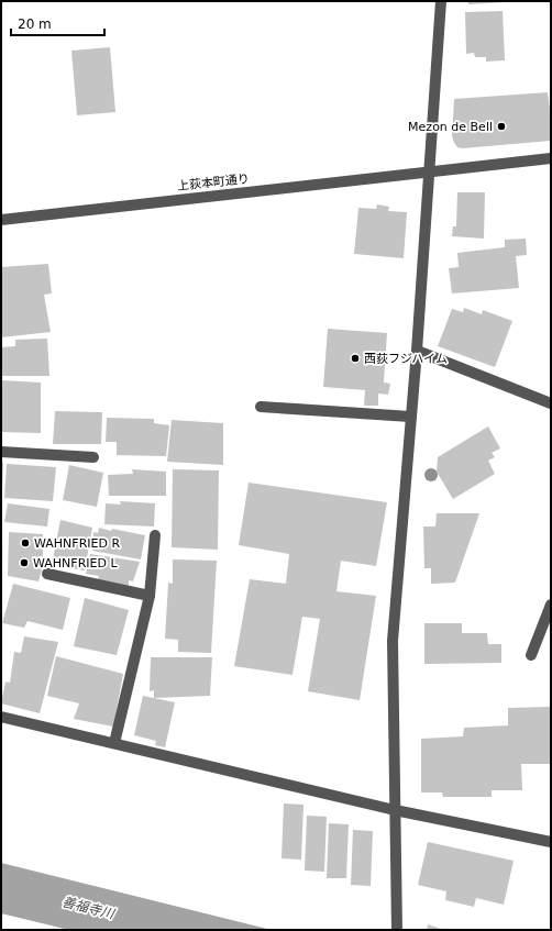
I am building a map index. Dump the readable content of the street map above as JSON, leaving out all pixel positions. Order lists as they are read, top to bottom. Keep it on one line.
{"streets":{"street":["上荻本町通り"]},"water":["善福寺川"],"places":["Mezon de Bell","西荻フジハイム","WAHNFRIED R","WAHNFRIED L"],"scale_bar":"20 m"}
